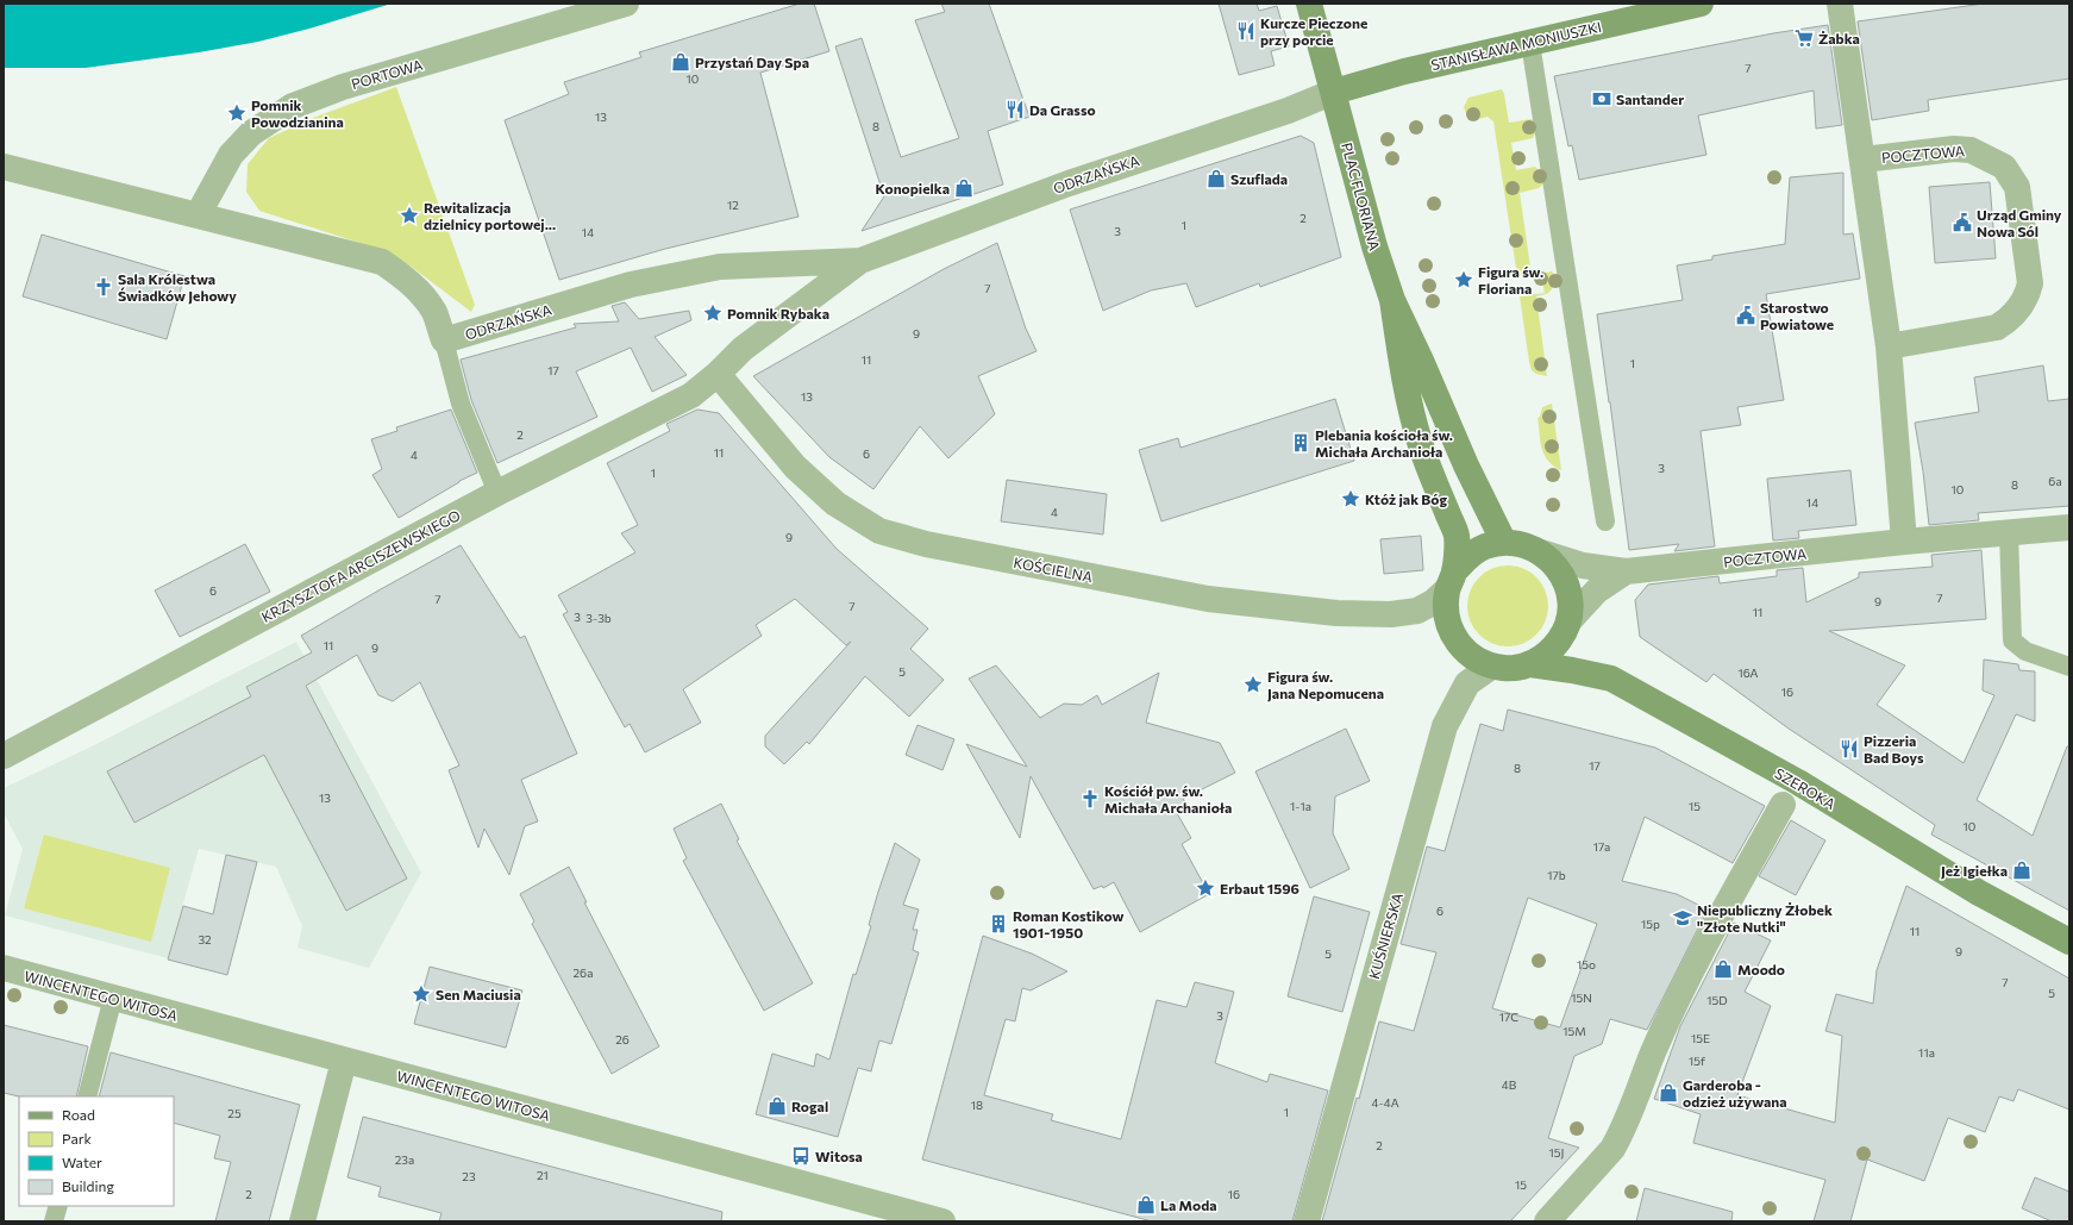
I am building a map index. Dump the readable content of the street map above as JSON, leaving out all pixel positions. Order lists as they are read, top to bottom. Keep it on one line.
{"streets":{"street":["STANISŁAWA MONIUSZKI","PORTOWA","POCZTOWA","ODRZAŃSKA","PLAC FLORIANA","KRZYSZTOFA ARCISZEWSKIEGO","KOŚCIELNA","SZEROKA","KUŚNIERSKA","WINCENTEGO WITOSA"]},"crossings":[["STANISŁAWA MONIUSZKI","ODRZAŃSKA"],["STANISŁAWA MONIUSZKI","PLAC FLORIANA"],["POCZTOWA","PLAC FLORIANA"],["POCZTOWA","KOŚCIELNA"],["POCZTOWA","SZEROKA"],["POCZTOWA","KUŚNIERSKA"],["ODRZAŃSKA","PLAC FLORIANA"],["ODRZAŃSKA","KRZYSZTOFA ARCISZEWSKIEGO"],["ODRZAŃSKA","KOŚCIELNA"],["PLAC FLORIANA","KOŚCIELNA"],["PLAC FLORIANA","SZEROKA"],["PLAC FLORIANA","KUŚNIERSKA"],["KRZYSZTOFA ARCISZEWSKIEGO","KOŚCIELNA"],["KOŚCIELNA","SZEROKA"],["KOŚCIELNA","KUŚNIERSKA"],["SZEROKA","KUŚNIERSKA"]],"places":{"restaurant":["Kurcze Pieczone przy porcie","Da Grasso","Pizzeria Bad Boys"],"supermarket":["Żabka"],"shop":["Przystań Day Spa","Szuflada","Konopielka","Jeż Igiełka","Moodo","Garderoba - odzież używana","Rogal","La Moda"],"bank":["Santander"],"place":["Pomnik Powodzianina","Rewitalizacja dzielnicy portowej...","Figura św. Floriana","Pomnik Rybaka","Któż jak Bóg","Figura św. Jana Nepomucena","Erbaut 1596","Sen Maciusia"],"public building":["Urząd Gminy Nowa Sól","Starostwo Powiatowe"],"church":["Sala Królestwa Świadków Jehowy","Kościół pw. św. Michała Archanioła"],"building":["Plebania kościoła św. Michała Archanioła","Roman Kostikow 1901-1950"],"school or university":["Niepubliczny Żłobek \"Złote Nutki\""],"bus stop":["Witosa"]},"house_numbers":["7","10","13","8","12","2","1","3","14","7","9","11","1","17","13","2","11","6","4","3","1","6a","8","10","14","4","9","6","7","7","9","7","11","3","3-3b","11","9","5","16A","16","17","8","13","1-1a","15","10","17a","17b","6","15p","11","32","9","5","15o","26a","7","5","15N","15D","3","17C","15M","15E","26","11a","15f","4B","4-4A","18","1","25","2","15J","23a","21","23","15","2","16"],"legend":["Road","Park","Water","Building"]}
